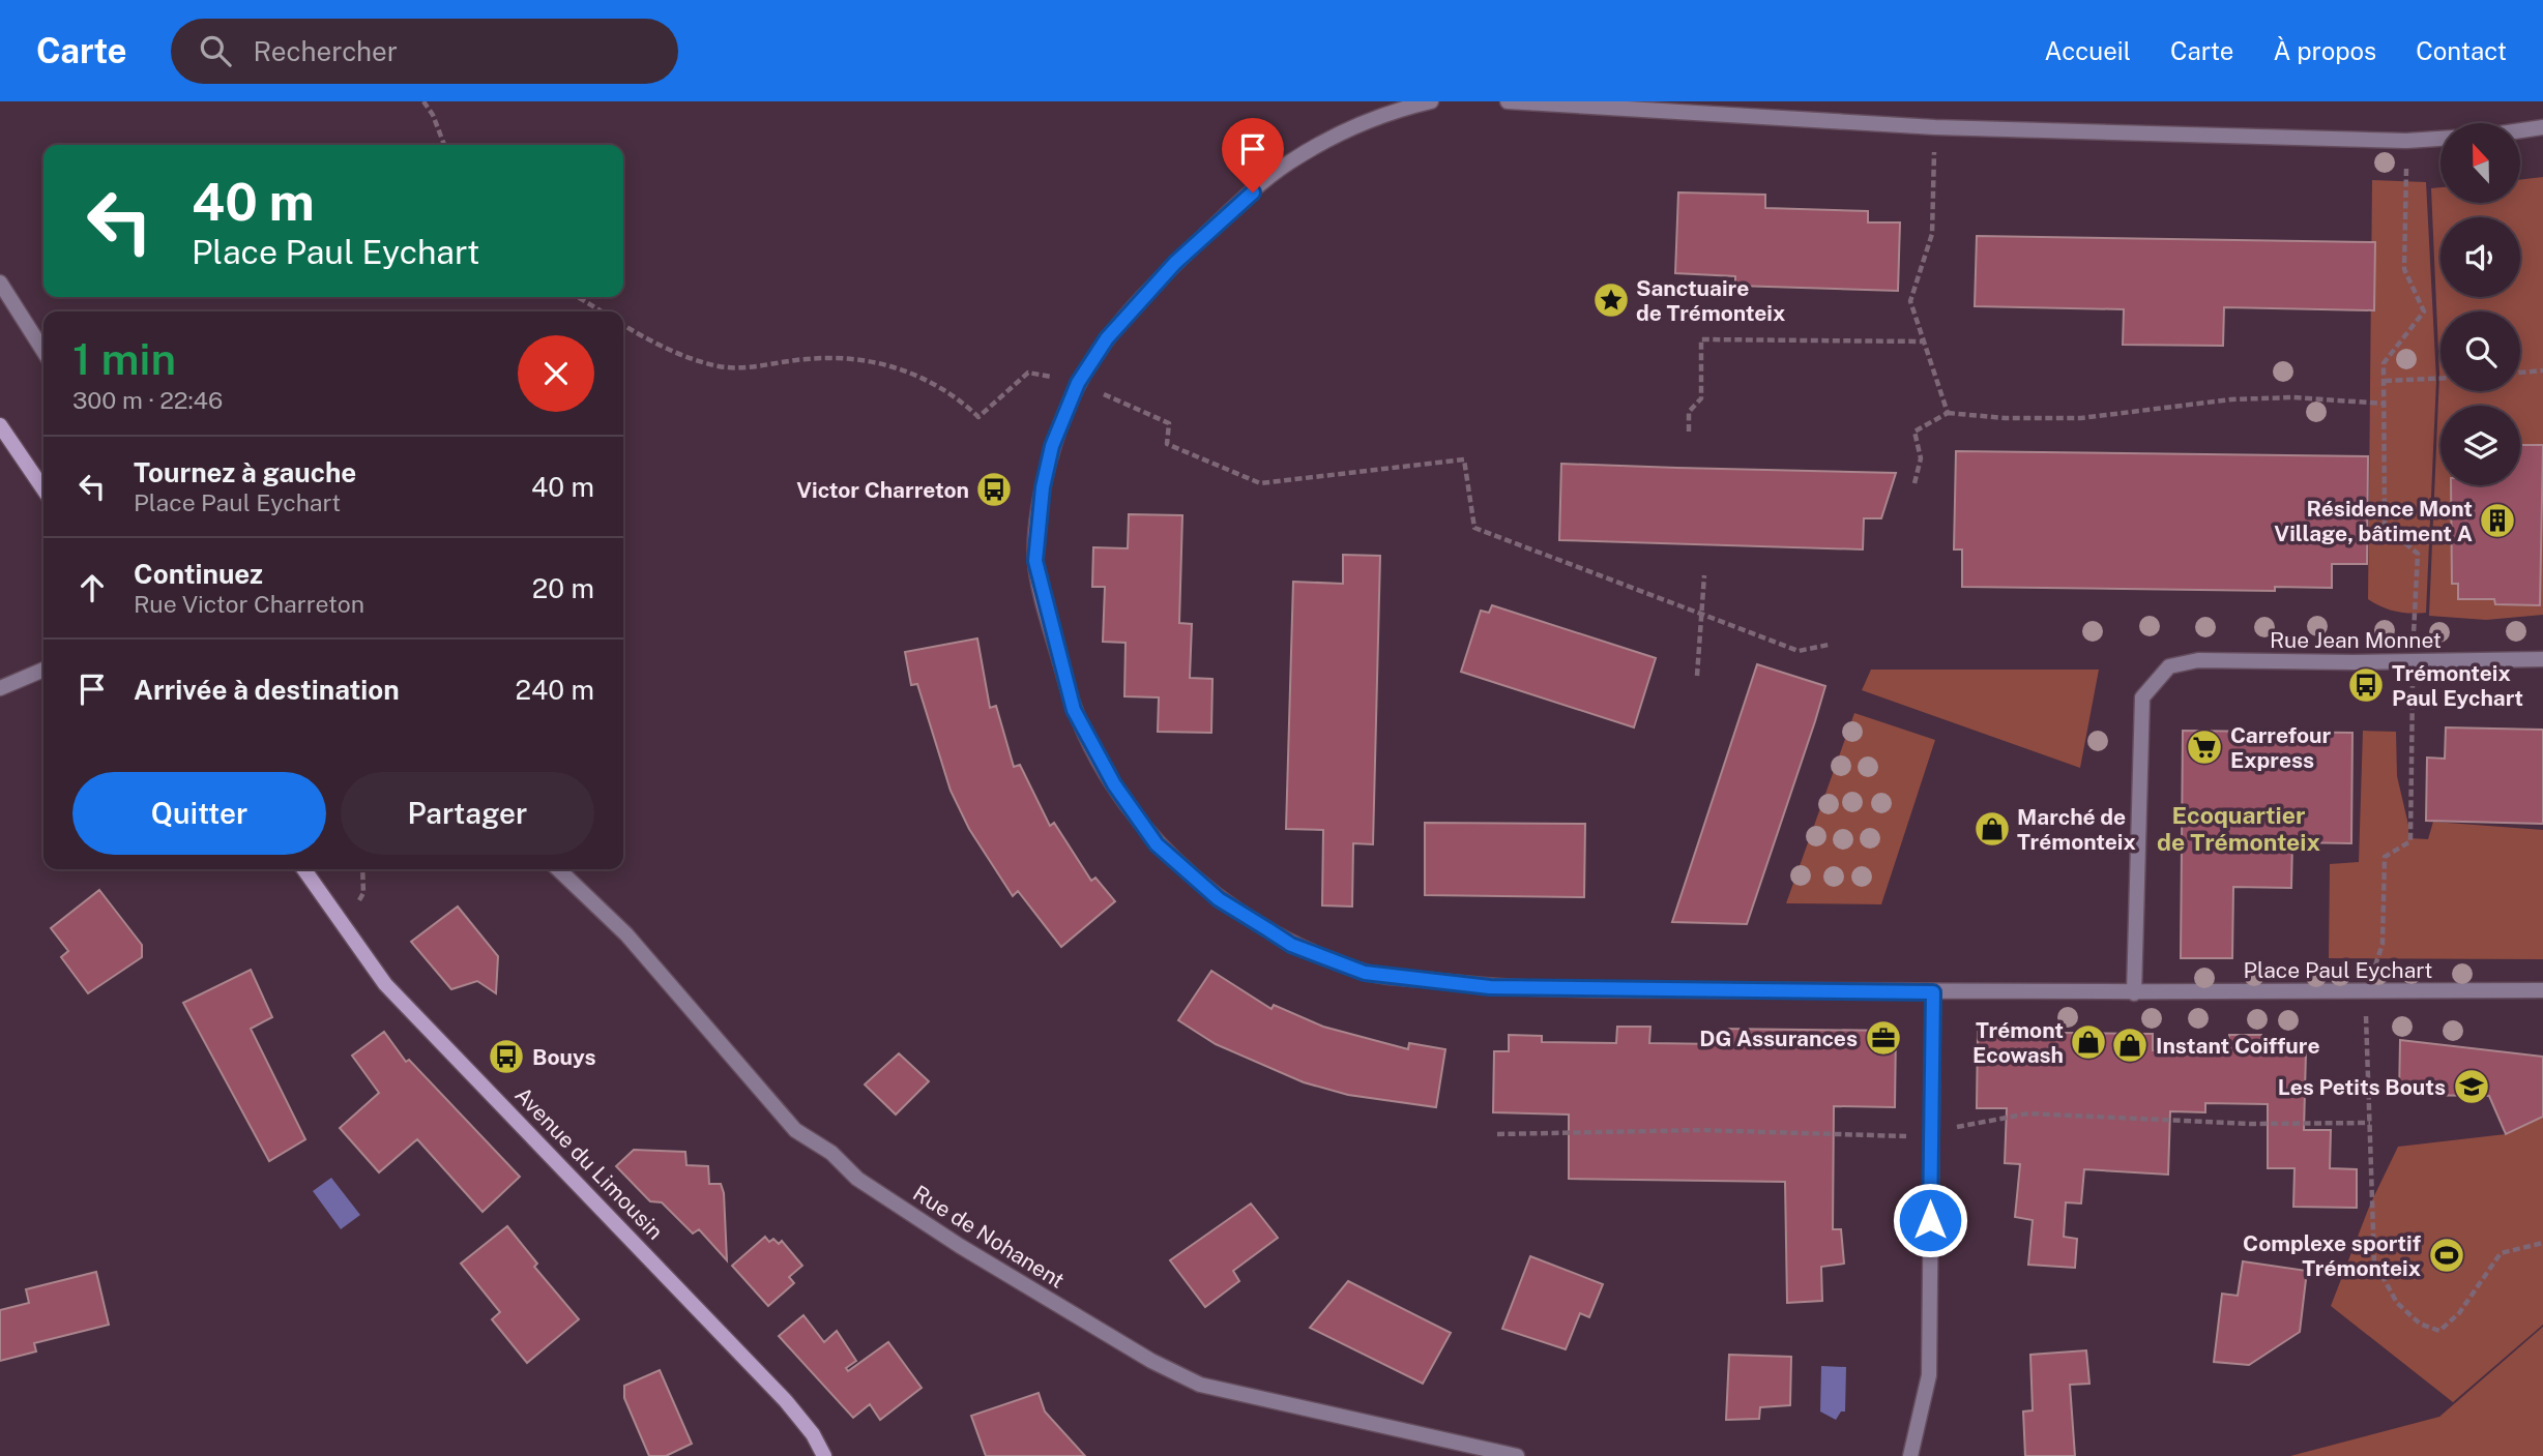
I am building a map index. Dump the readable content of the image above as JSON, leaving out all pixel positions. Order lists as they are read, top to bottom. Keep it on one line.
{"streets":{"main road":["Avenue du Limousin"],"street":["Rue Jean Monnet","Place Paul Eychart","Rue de Nohanent"]},"crossings":[["Rue Jean Monnet","Place Paul Eychart"]],"districts":["Ecoquartier de Trémonteix"],"places":{"place":["Sanctuaire de Trémonteix"],"bus stop":["Victor Charreton","Trémonteix Paul Eychart","Bouys"],"building":["Résidence Mont Village, bâtiment A"],"supermarket":["Carrefour Express"],"shop":["Marché de Trémonteix","Trémont Ecowash","Instant Coiffure"],"office":["DG Assurances"],"school or university":["Les Petits Bouts"],"sports":["Complexe sportif Trémonteix"]},"north":"top","page":{"header":"Carte","search":"Rechercher","nav":["Accueil","Carte","À propos","Contact"],"turn":["40 m","Place Paul Eychart"],"heading":["1 min","300 m · 22:46"],"list":[{"name":"Tournez à gauche","note":"Place Paul Eychart","value":"40 m"},{"name":"Continuez","note":"Rue Victor Charreton","value":"20 m"},{"name":"Arrivée à destination","value":"240 m"}],"buttons":["Quitter","Partager"]}}
